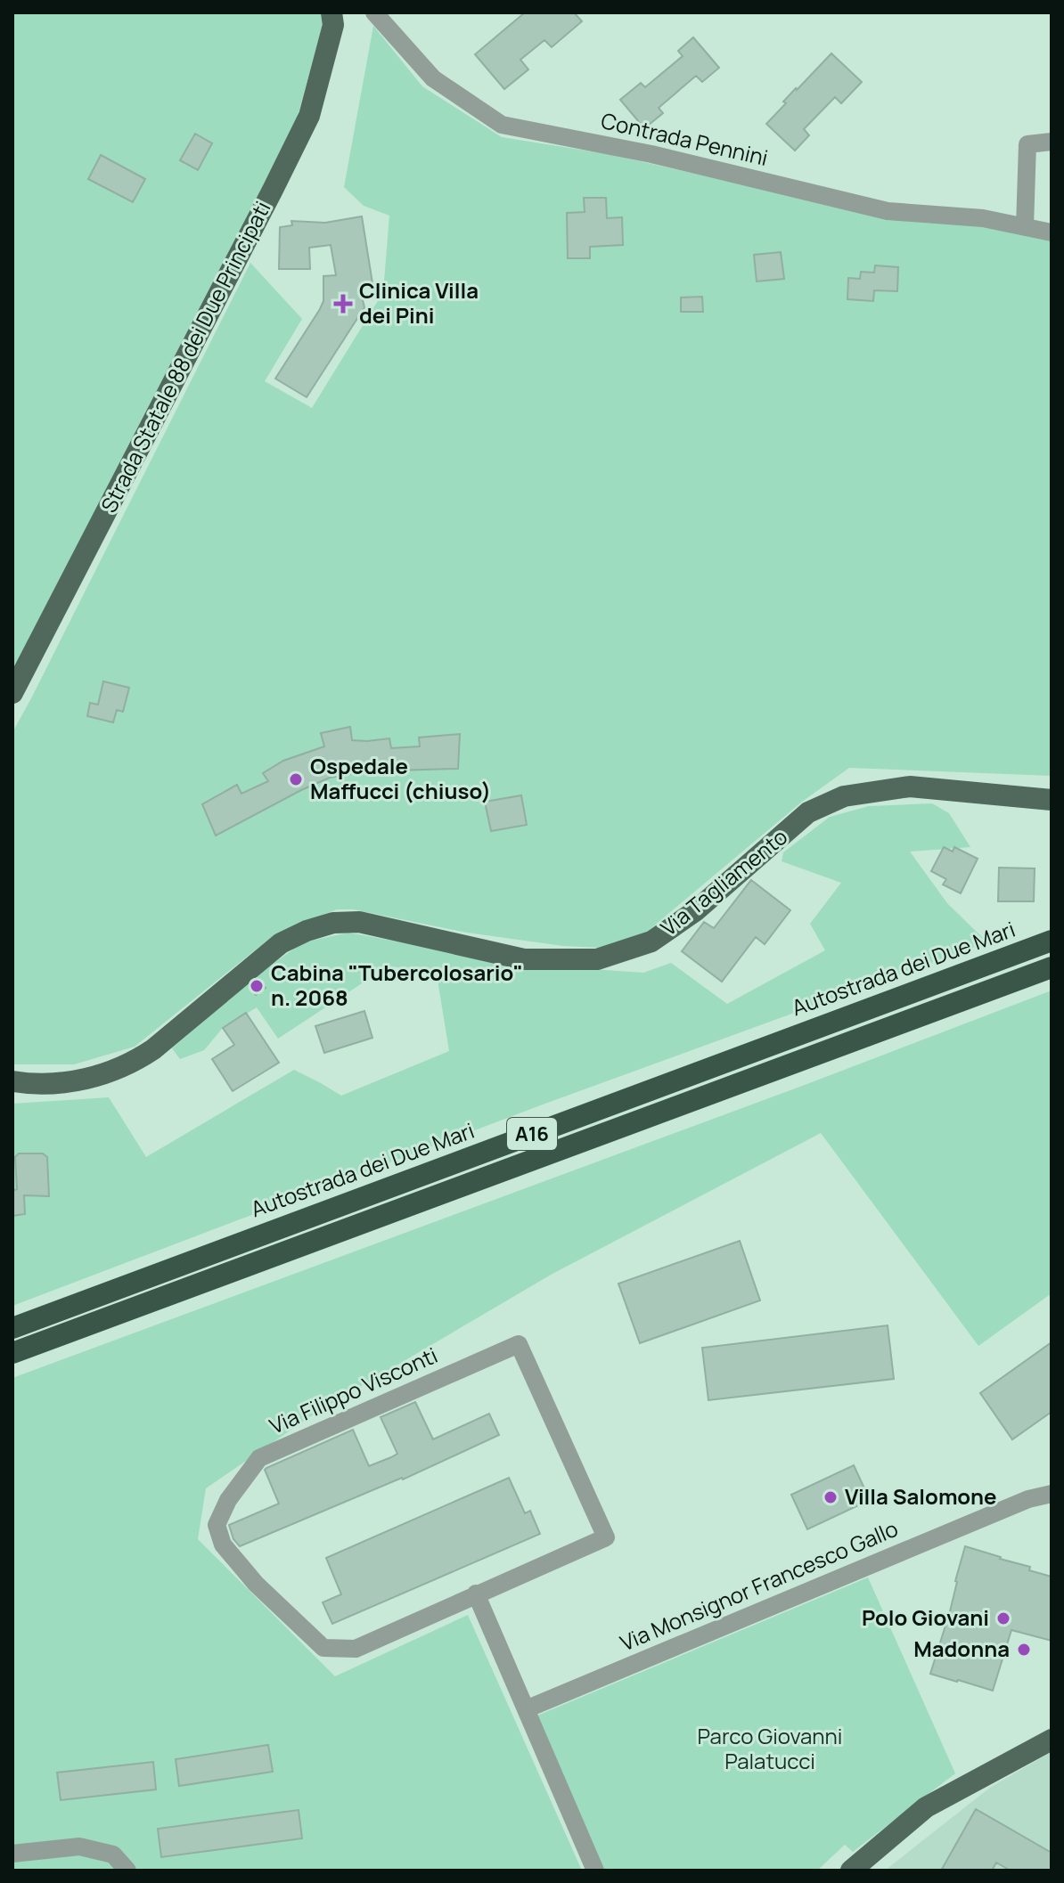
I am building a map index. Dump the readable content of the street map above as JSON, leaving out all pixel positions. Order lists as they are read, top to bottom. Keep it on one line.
{"streets":{"highway":["Autostrada dei Due Mari","A16"],"main road":["Strada Statale 88 dei Due Principati","Via Tagliamento"],"street":["Contrada Pennini","Via Filippo Visconti","Via Monsignor Francesco Gallo"]},"parks":["Parco Giovanni Palatucci"],"places":{"health":["Clinica Villa dei Pini"],"other":["Ospedale Maffucci (chiuso)","Cabina \"Tubercolosario\" n. 2068","Villa Salomone","Polo Giovani","Madonna"]}}
